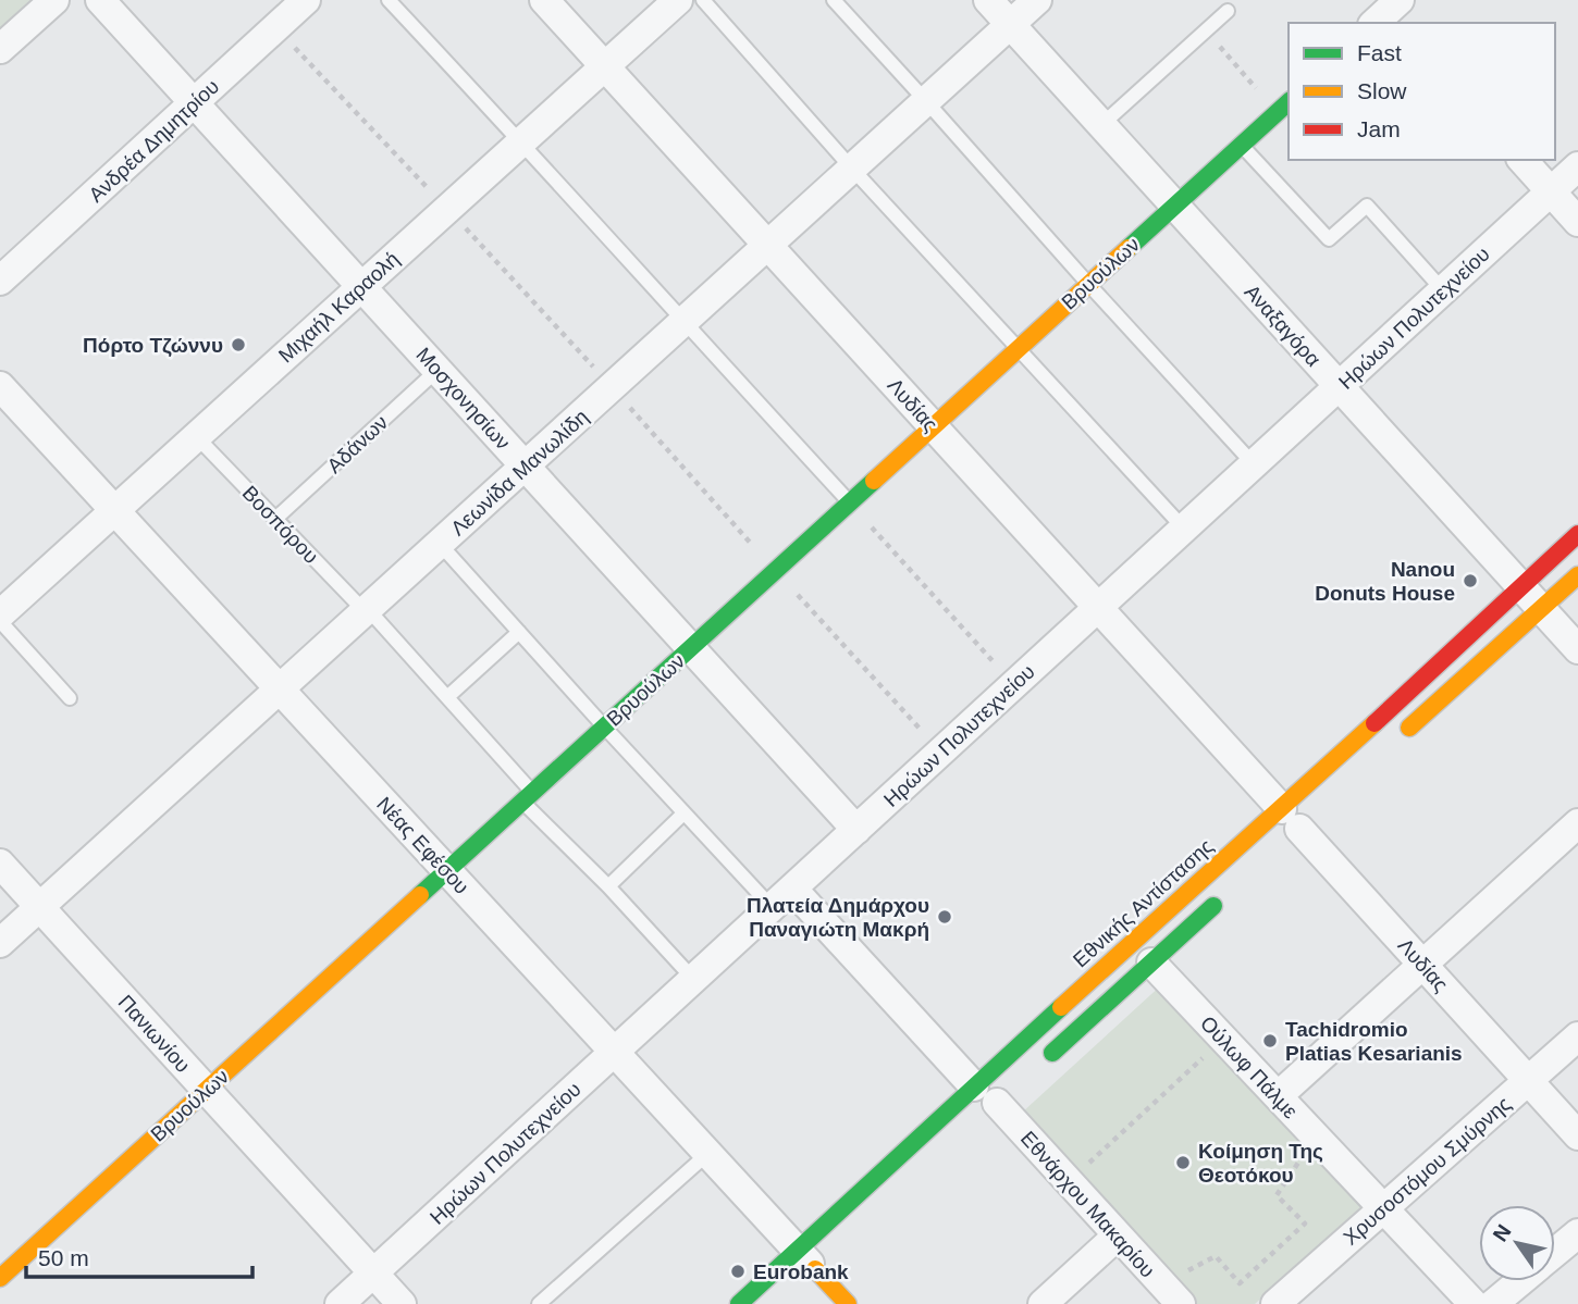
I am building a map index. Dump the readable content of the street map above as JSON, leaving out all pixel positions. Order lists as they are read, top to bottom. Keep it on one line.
{"streets":{"street":["Ανδρέα Δημητρίου","Βρυούλων","Μιχαήλ Καραολή","Ηρώων Πολυτεχνείου","Αναξαγόρα","Μοσχονησίων","Λυδίας","Λεωνίδα Μανωλίδη","Νέας Εφέσου","Εθνικής Αντίστασης","Πανιωνίου","Ούλωφ Πάλμε","Χρυσοστόμου Σμύρνης","Εθνάρχου Μακαρίου"],"lane":["Αδάνων","Βοσπόρου"]},"crossings":[["Ανδρέα Δημητρίου","Μοσχονησίων"],["Βρυούλων","Αναξαγόρα"],["Βρυούλων","Μοσχονησίων"],["Βρυούλων","Λυδίας"],["Βρυούλων","Βοσπόρου"],["Βρυούλων","Νέας Εφέσου"],["Βρυούλων","Πανιωνίου"],["Μιχαήλ Καραολή","Μοσχονησίων"],["Μιχαήλ Καραολή","Λυδίας"],["Μιχαήλ Καραολή","Βοσπόρου"],["Μιχαήλ Καραολή","Νέας Εφέσου"],["Ηρώων Πολυτεχνείου","Αναξαγόρα"],["Ηρώων Πολυτεχνείου","Μοσχονησίων"],["Ηρώων Πολυτεχνείου","Λυδίας"],["Ηρώων Πολυτεχνείου","Βοσπόρου"],["Ηρώων Πολυτεχνείου","Νέας Εφέσου"],["Ηρώων Πολυτεχνείου","Πανιωνίου"],["Αναξαγόρα","Λεωνίδα Μανωλίδη"],["Αναξαγόρα","Εθνικής Αντίστασης"],["Μοσχονησίων","Αδάνων"],["Μοσχονησίων","Λεωνίδα Μανωλίδη"],["Λυδίας","Λεωνίδα Μανωλίδη"],["Λυδίας","Εθνικής Αντίστασης"],["Λυδίας","Χρυσοστόμου Σμύρνης"],["Αδάνων","Βοσπόρου"],["Λεωνίδα Μανωλίδη","Βοσπόρου"],["Λεωνίδα Μανωλίδη","Νέας Εφέσου"],["Λεωνίδα Μανωλίδη","Πανιωνίου"],["Νέας Εφέσου","Εθνικής Αντίστασης"],["Εθνικής Αντίστασης","Εθνάρχου Μακαρίου"],["Ούλωφ Πάλμε","Χρυσοστόμου Σμύρνης"]],"places":["Πόρτο Τζώννυ","Nanou Donuts House","Πλατεία Δημάρχου Παναγιώτη Μακρή","Tachidromio Platias Kesarianis","Κοίμηση Της Θεοτόκου","Eurobank"],"legend":["Fast","Slow","Jam"],"scale_bar":"50 m","north":"top left"}
